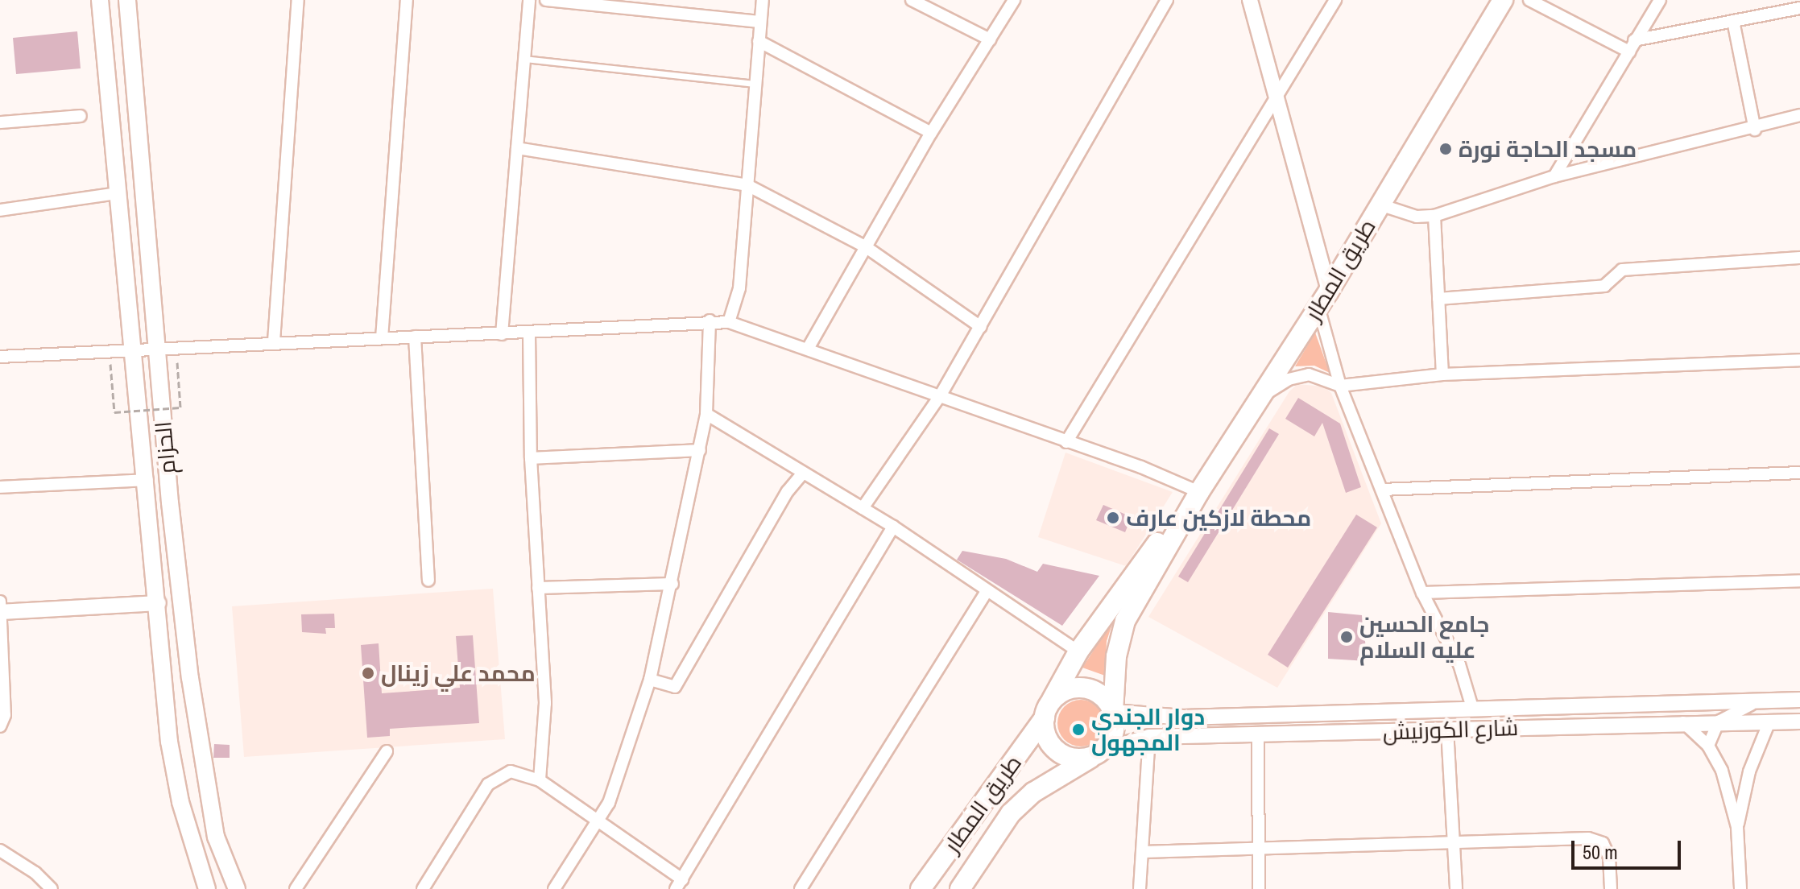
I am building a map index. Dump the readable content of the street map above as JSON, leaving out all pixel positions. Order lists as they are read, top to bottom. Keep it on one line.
{"streets":{"highway":["طريق المطار"],"main road":["الحزام"],"street":["شارع الكورنيش"]},"crossings":[["طريق المطار","شارع الكورنيش"]],"places":["مسجد الحاجة نورة","محطة لازكين عارف","جامع الحسين عليه السلام","محمد علي زينال","دوار الجندي المجهول"],"scale_bar":"50 m"}
